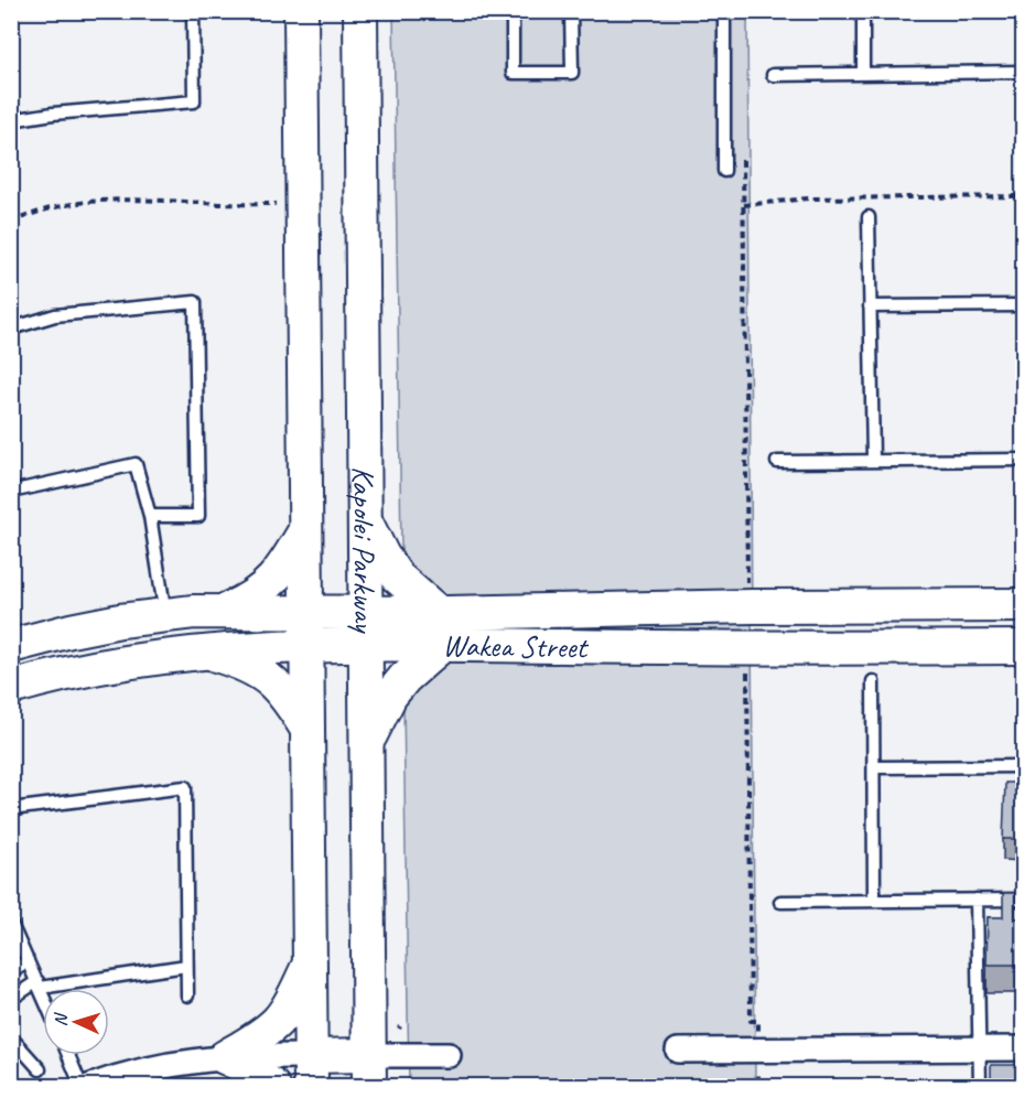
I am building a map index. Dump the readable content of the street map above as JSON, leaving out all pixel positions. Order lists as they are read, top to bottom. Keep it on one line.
{"streets":{"main road":["Kapolei Parkway","Wakea Street"]},"crossings":[["Kapolei Parkway","Wakea Street"]],"north":"left"}
